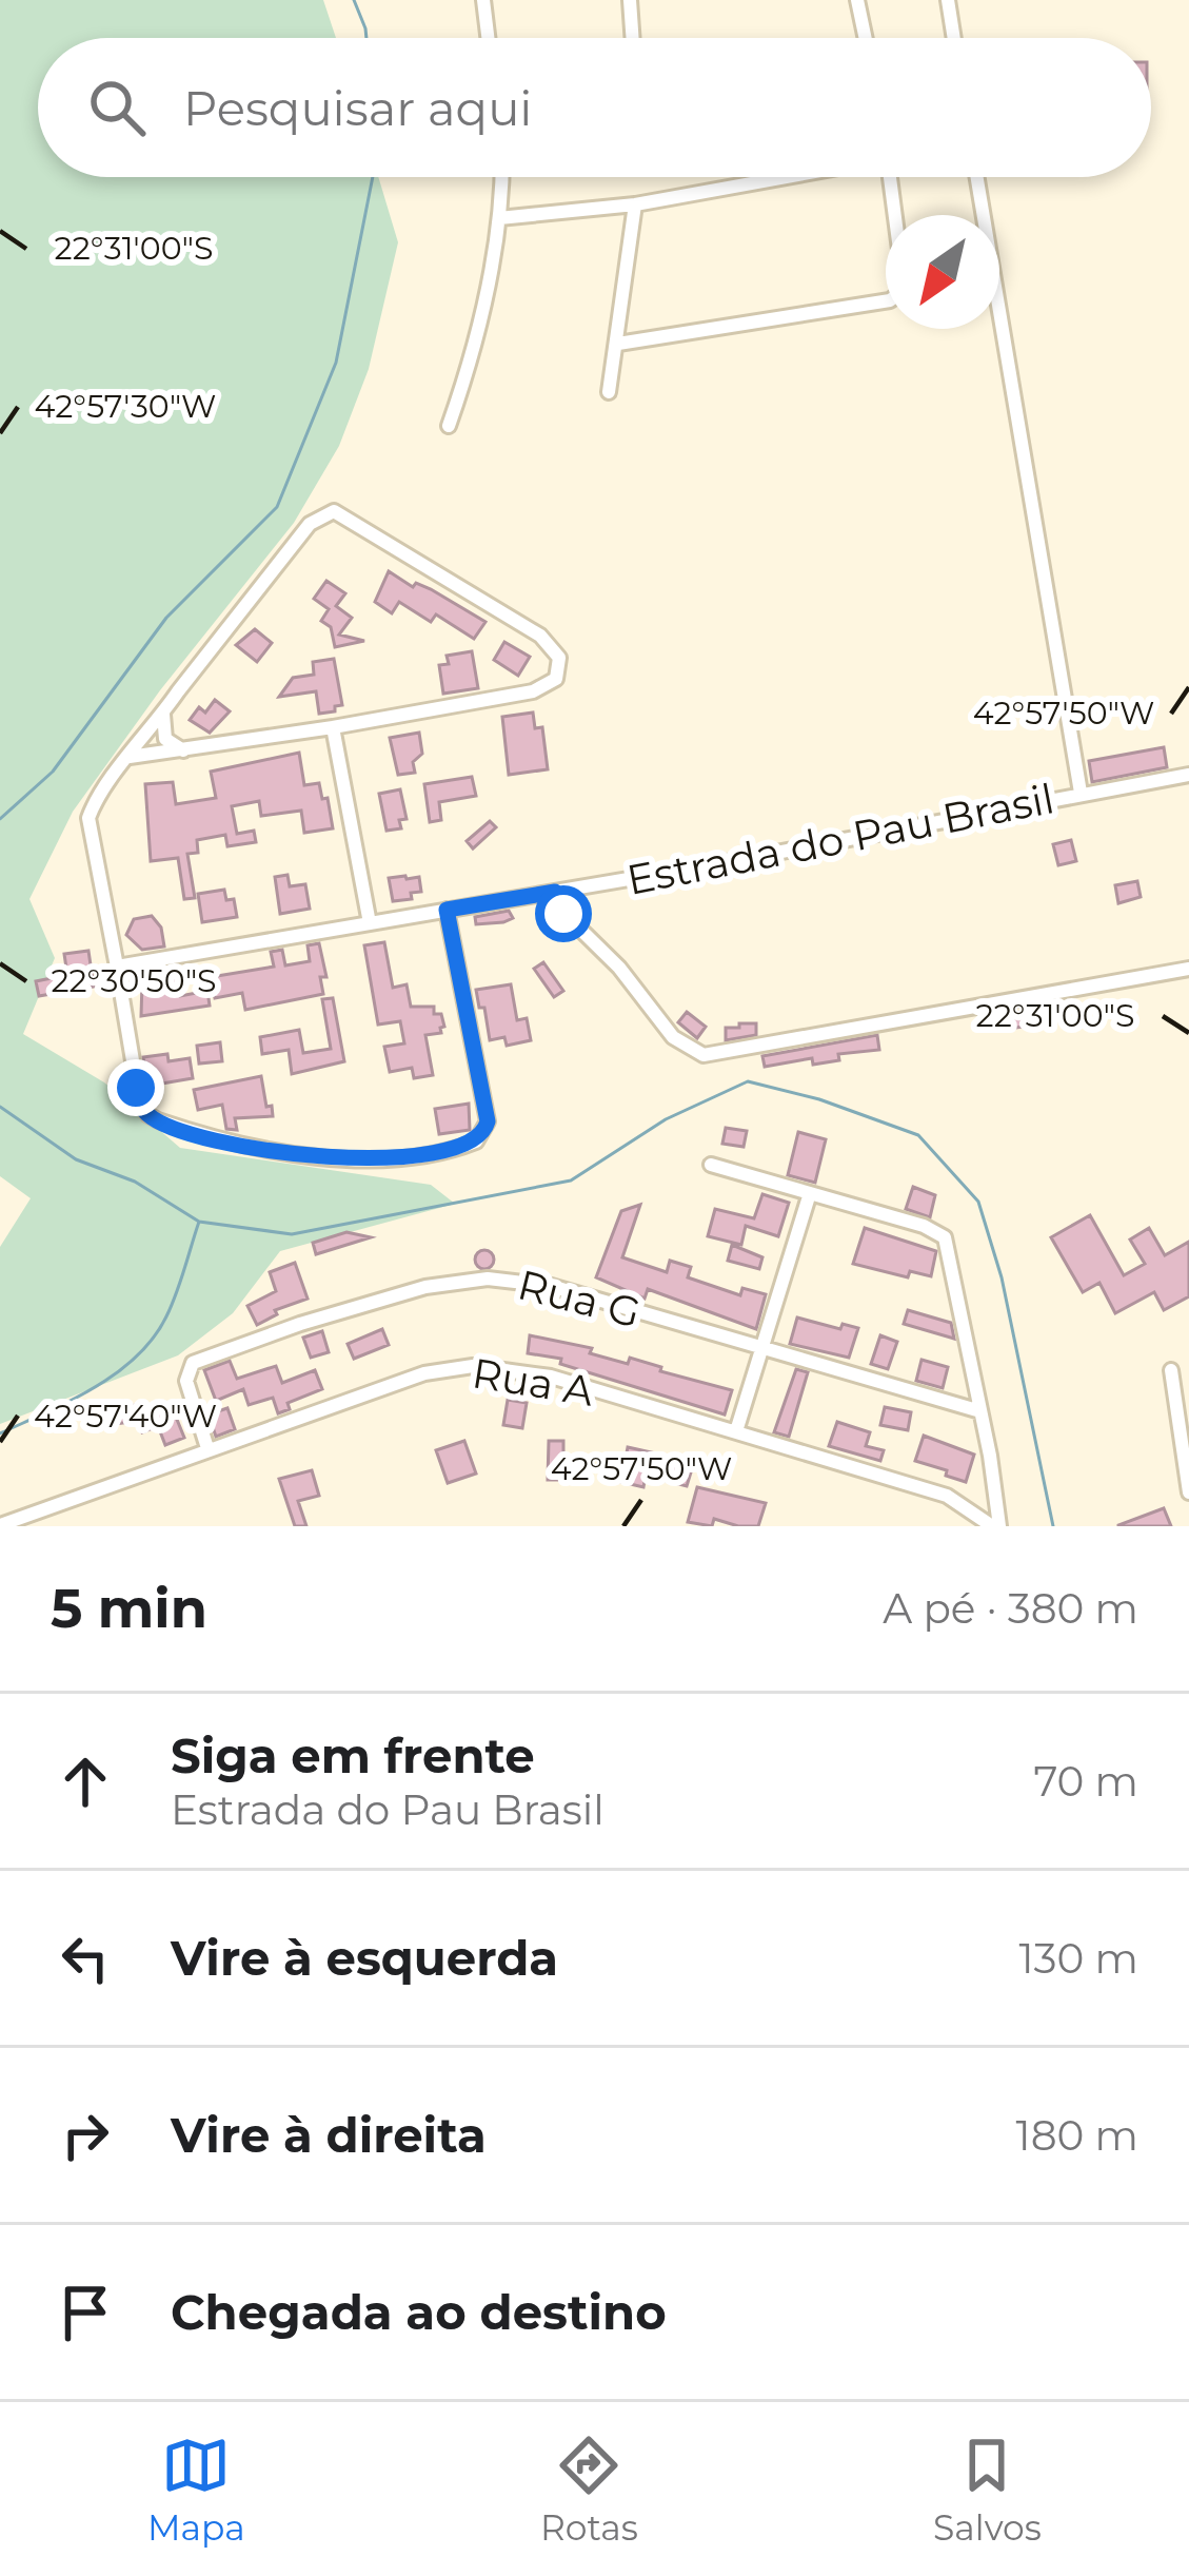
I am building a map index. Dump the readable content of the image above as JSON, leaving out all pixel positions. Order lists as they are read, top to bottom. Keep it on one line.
{"streets":{"street":["Estrada do Pau Brasil","Rua G","Rua A"]},"crossings":[["Rua G","Rua A"]],"north":"bottom left","page":{"search":"Pesquisar aqui","heading":["5 min","A pé · 380 m"],"list":[["Siga em frente","Estrada do Pau Brasil","70 m"],["Vire à esquerda","130 m"],["Vire à direita","180 m"],"Chegada ao destino"],"nav":["Mapa","Rotas","Salvos"]},"coordinates":["22°31'00\"S","42°57'30\"W","42°57'50\"W","22°30'50\"S","42°57'40\"W"]}
